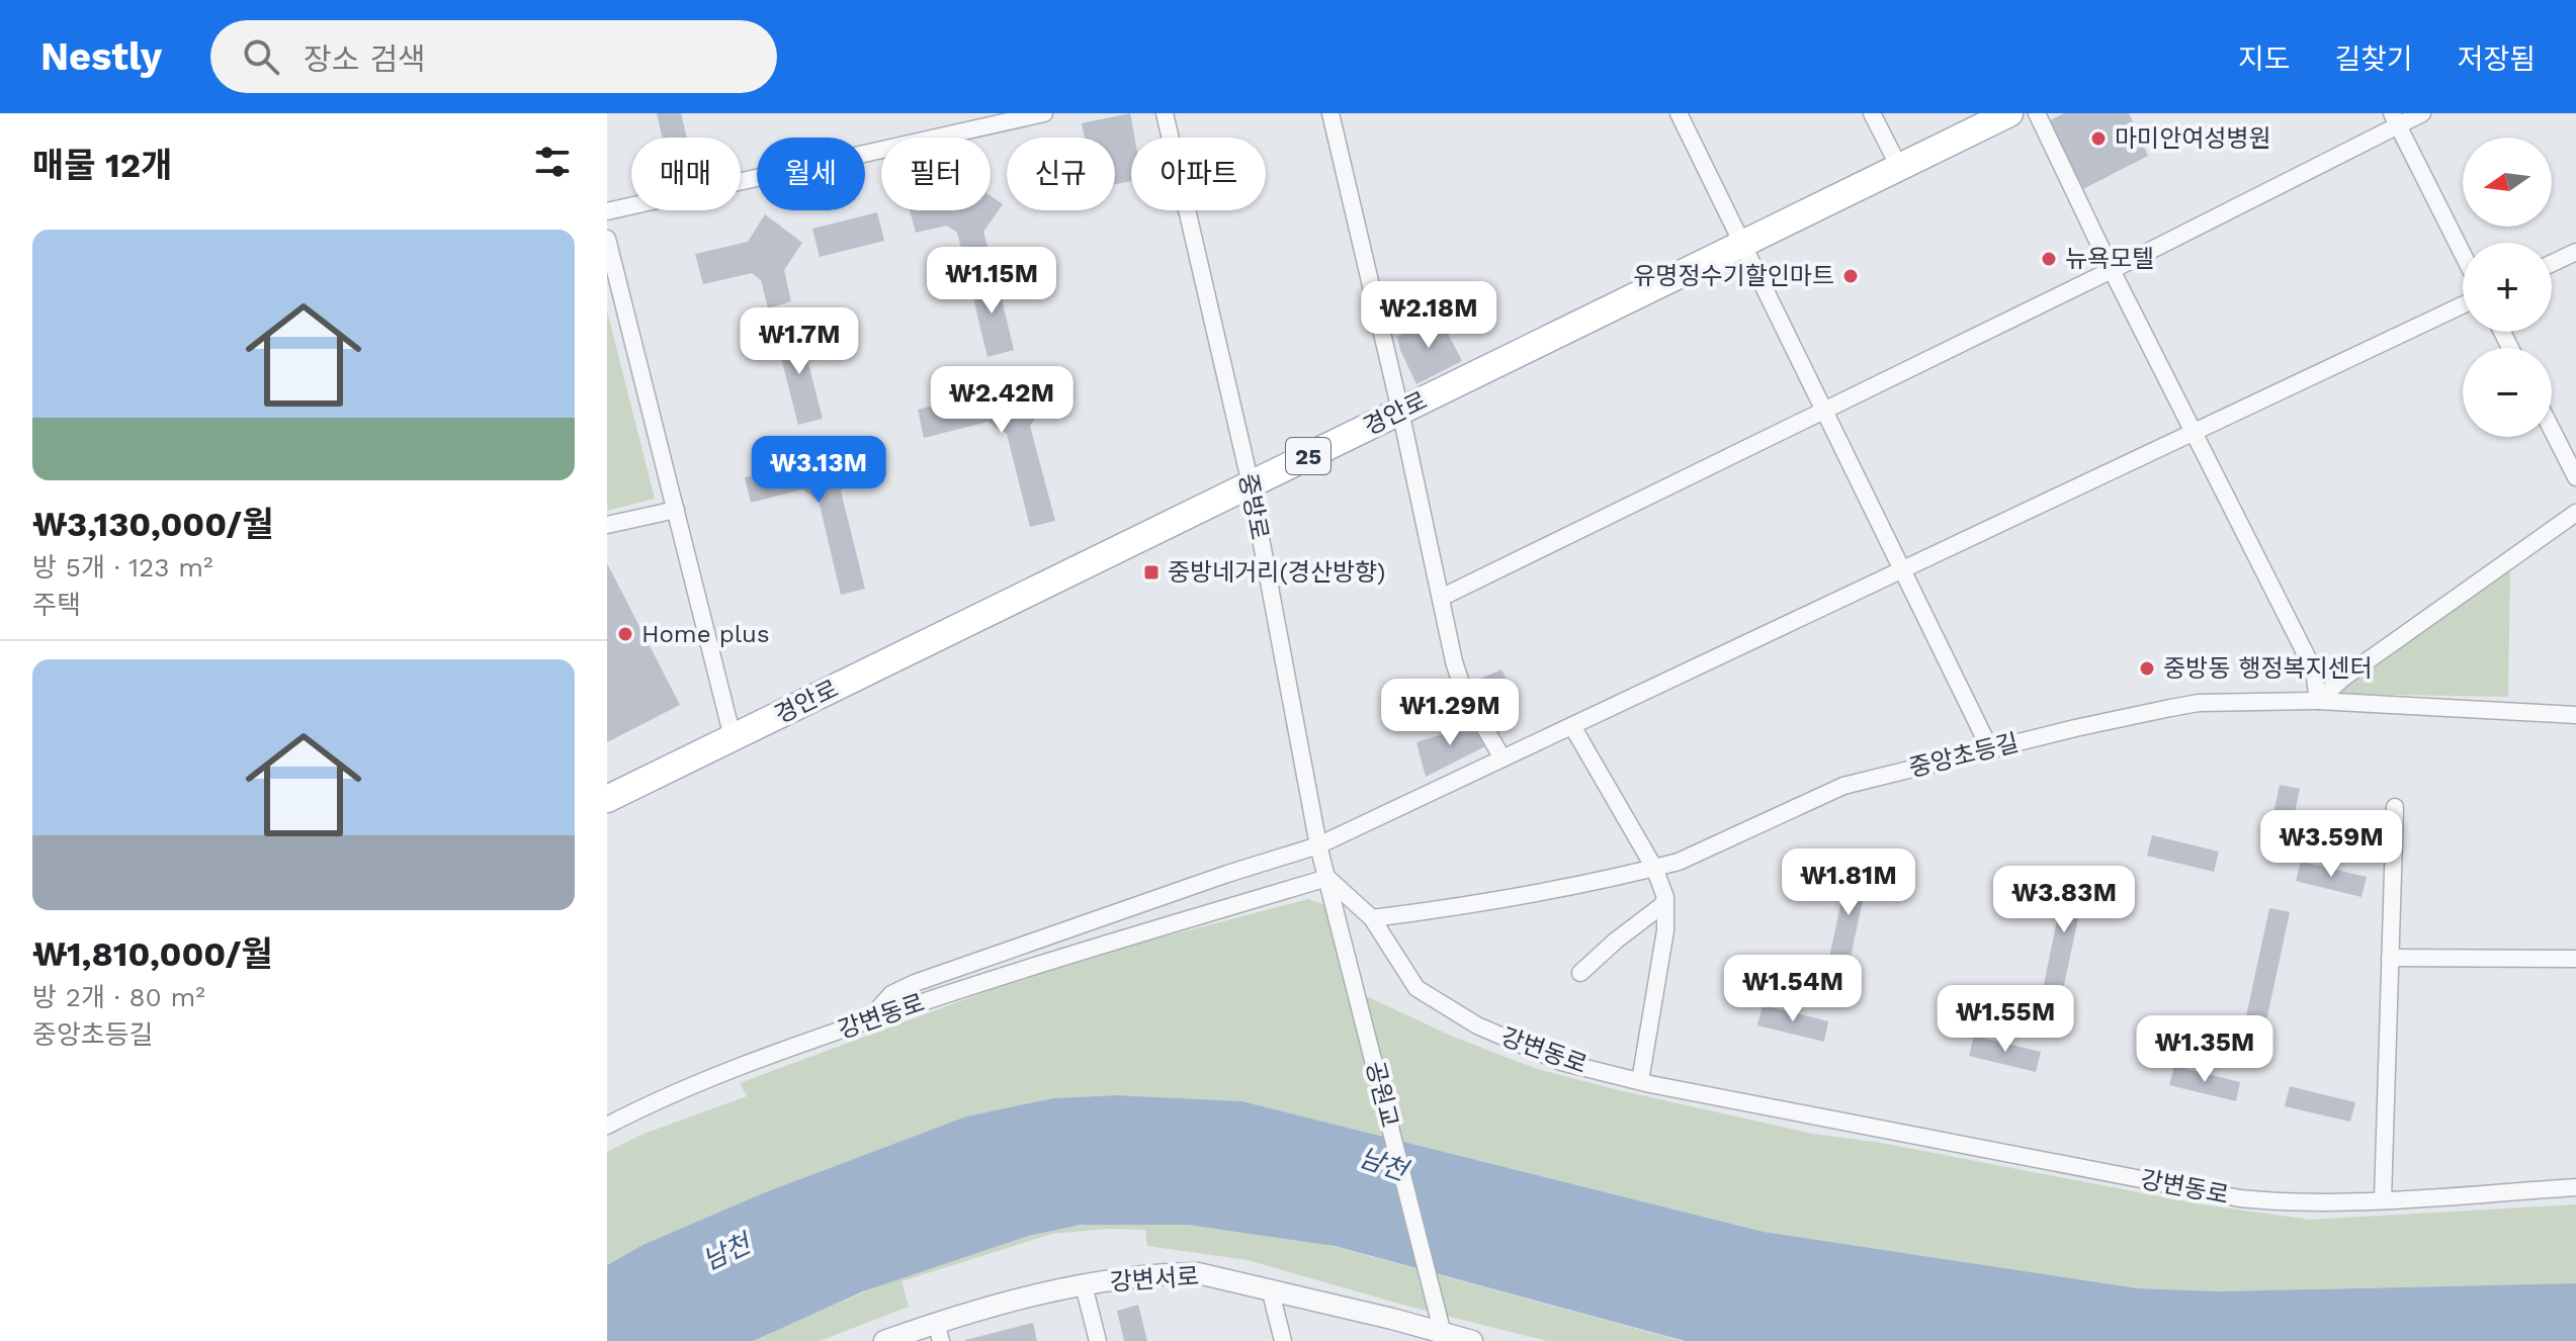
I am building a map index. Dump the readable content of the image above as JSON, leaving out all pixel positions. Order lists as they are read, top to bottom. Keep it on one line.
{"streets":{"main road":["경안로","25"],"street":["중방로","중앙초등길","강변동로","공원교","강변서로"]},"crossings":[["경안로","중방로"],["중방로","강변동로"],["중방로","공원교"],["중앙초등길","강변동로"],["공원교","강변서로"]],"water":["남천"],"places":{"other":["마미안여성병원","뉴욕모텔","유명정수기할인마트","Home plus","중방동 행정복지센터"],"transit":["중방네거리(경산방향)"]},"north":"left","page":{"header":"Nestly","search":"장소 검색","nav":["지도","길찾기","저장됨"],"heading":"매물 12개","map_buttons":["+","−"],"chip":["매매","월세","필터","신규","아파트"],"list":[{"name":"₩3,130,000/월","note":"방 5개 · 123 m² · 주택"},{"name":"₩1,810,000/월","note":"방 2개 · 80 m² · 중앙초등길"}],"price":["₩1.15M","₩2.18M","₩1.7M","₩2.42M","₩3.13M","₩1.29M","₩3.59M","₩1.81M","₩3.83M","₩1.54M","₩1.55M","₩1.35M"]}}
